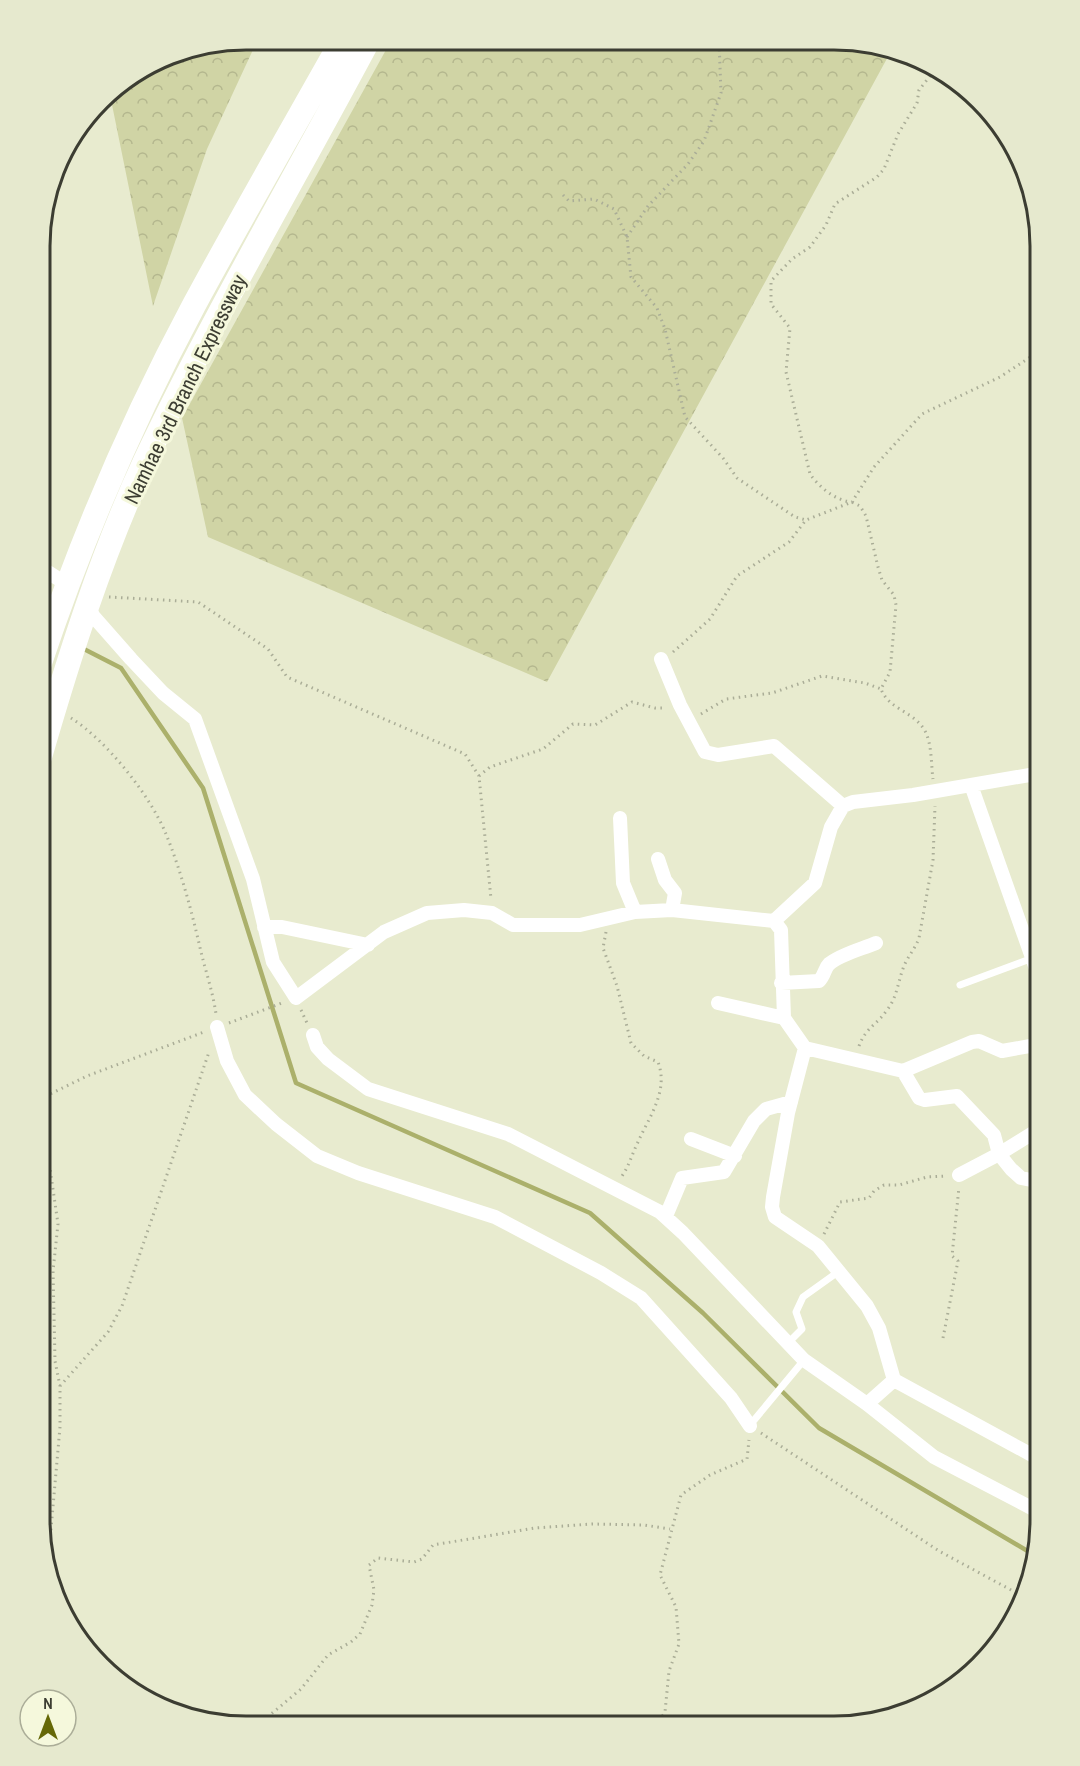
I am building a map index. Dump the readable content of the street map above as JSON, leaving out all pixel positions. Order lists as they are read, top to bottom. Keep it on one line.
{"streets":{"highway":["Namhae 3rd Branch Expressway"]},"north":"top"}
